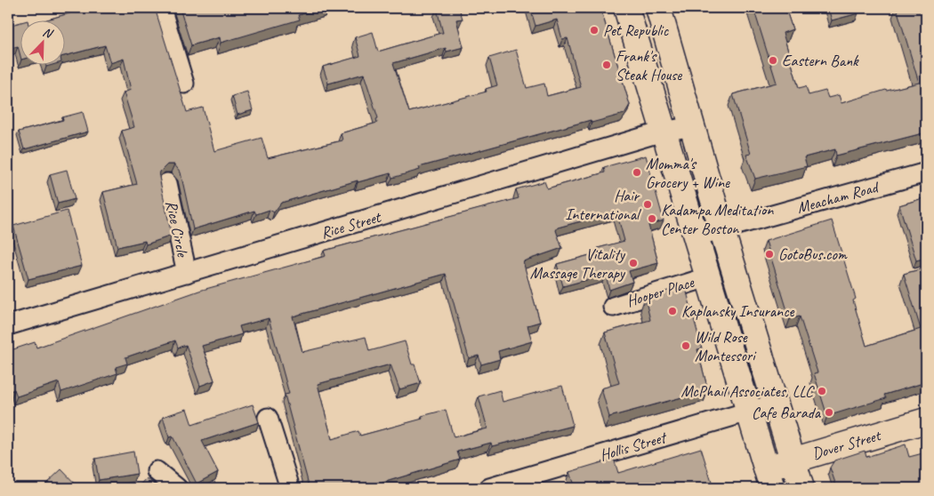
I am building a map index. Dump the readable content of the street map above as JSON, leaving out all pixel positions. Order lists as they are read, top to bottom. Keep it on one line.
{"streets":{"main road":["Dover Street"],"street":["Meacham Road","Rice Street","Rice Circle","Hooper Place","Hollis Street"]},"crossings":[["Rice Street","Rice Circle"]],"places":["Pet Republic","Eastern Bank","Frank's Steak House","Momma's Grocery + Wine","Hair International","Kadampa Meditation Center Boston","GotoBus.com","Vitality Massage Therapy","Kaplansky Insurance","Wild Rose Montessori","McPhail Associates, LLC","Cafe Barada"],"north":"top right"}
